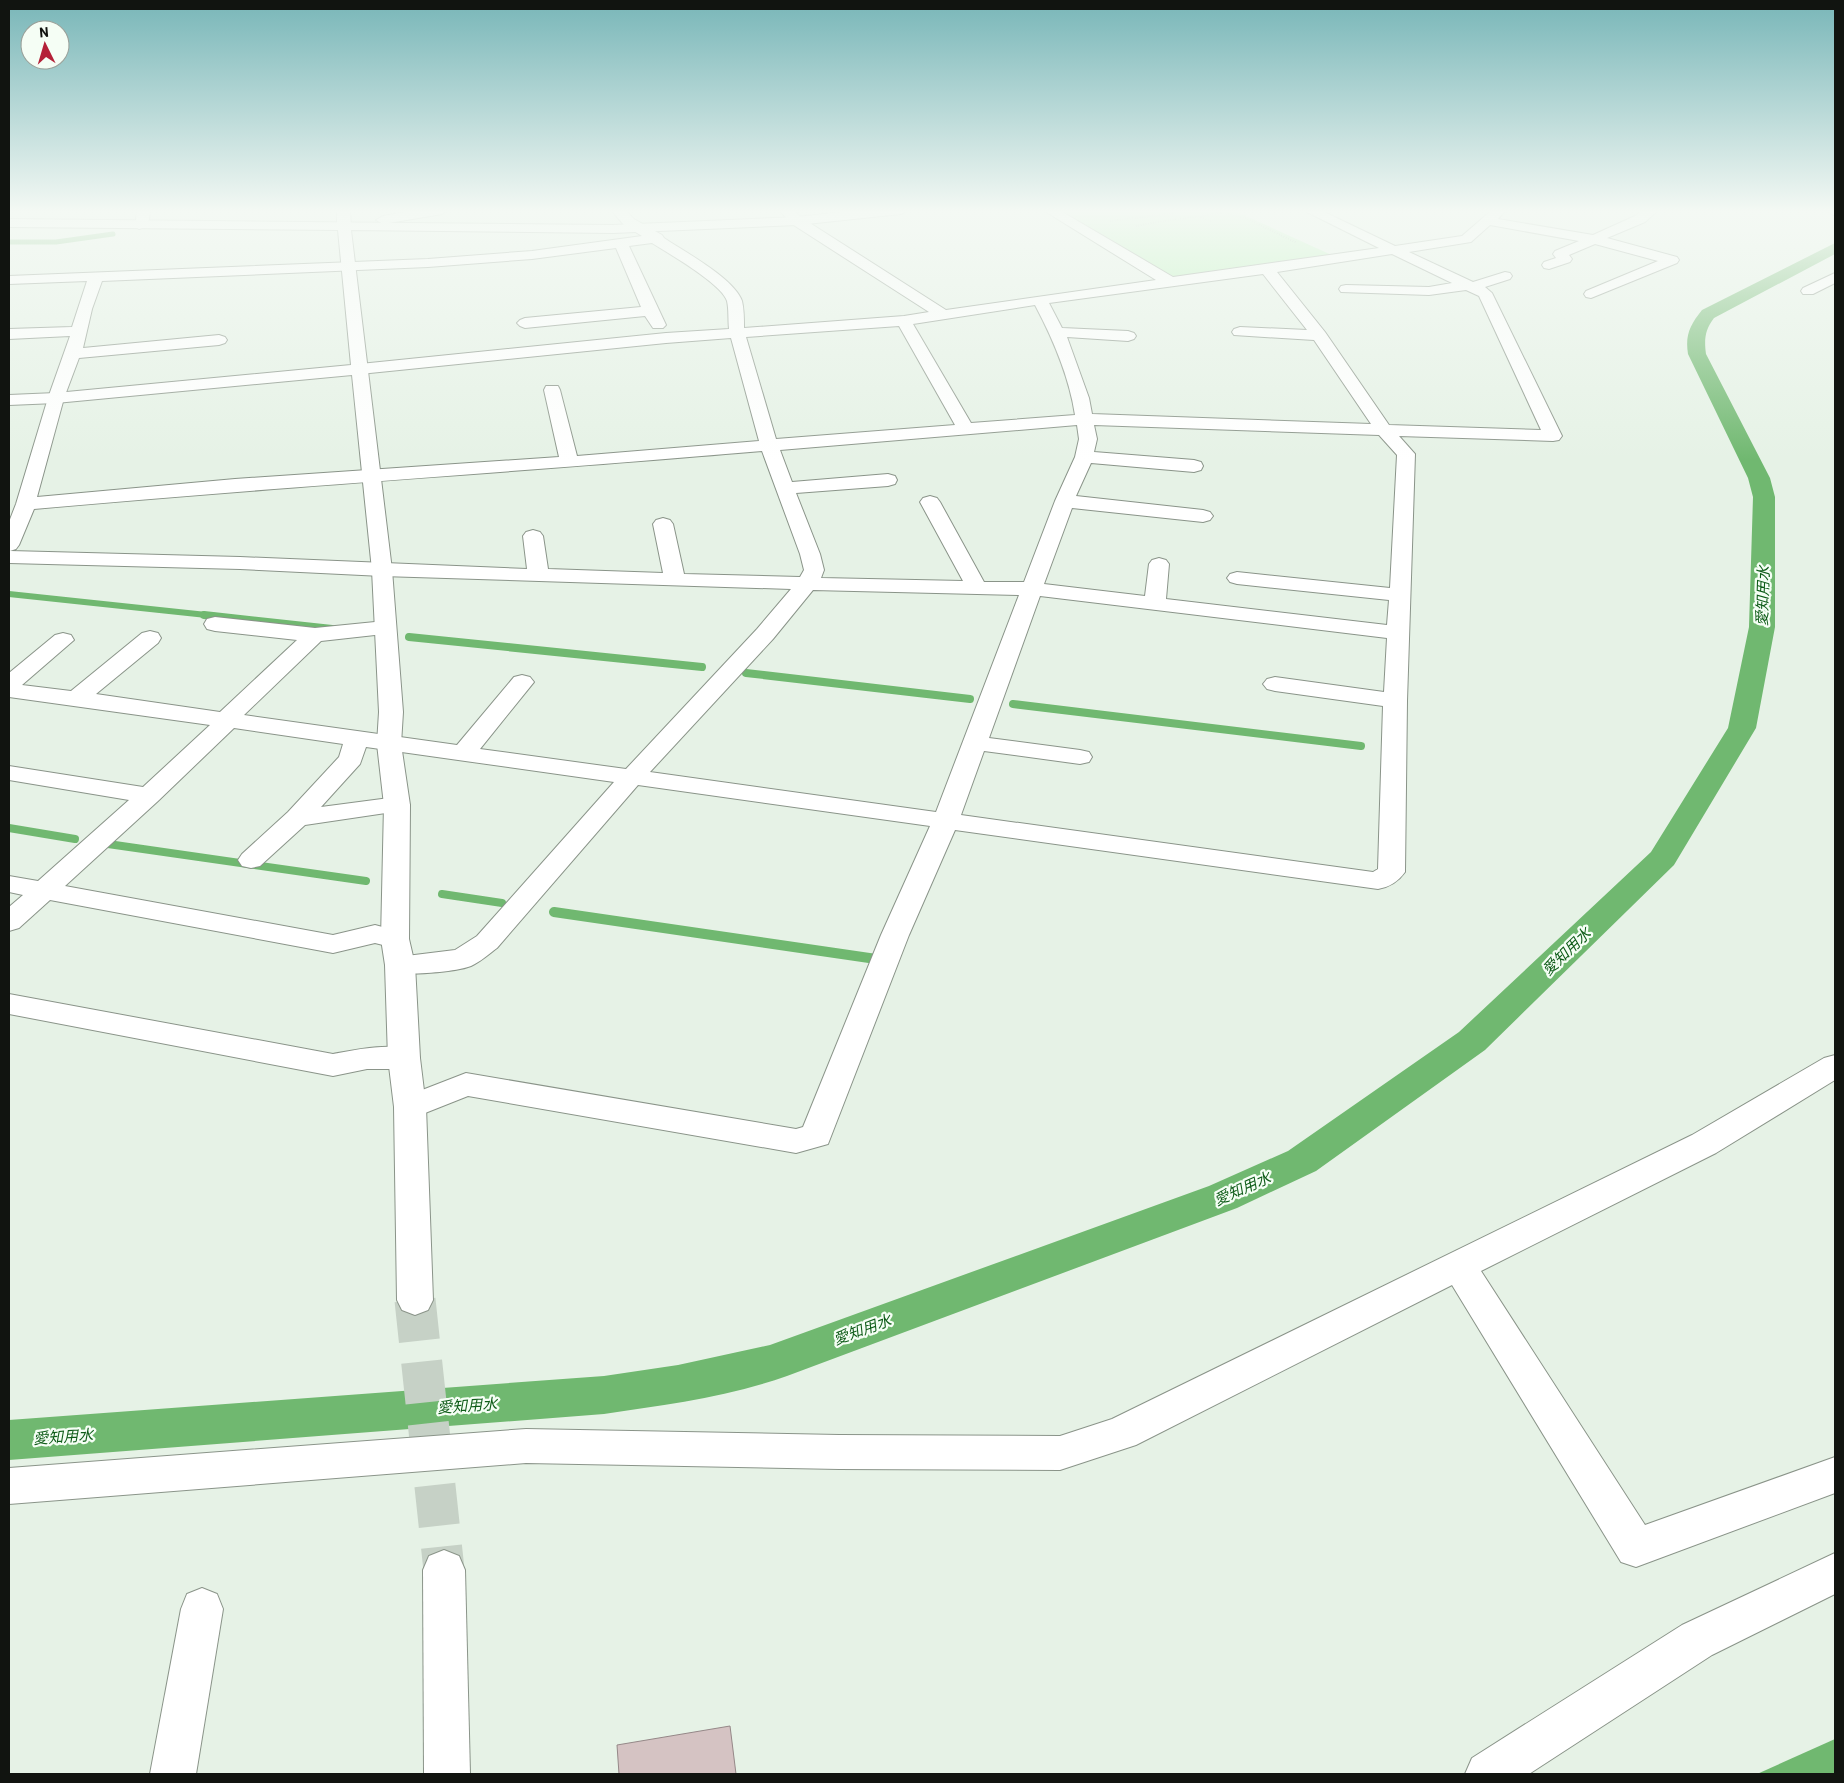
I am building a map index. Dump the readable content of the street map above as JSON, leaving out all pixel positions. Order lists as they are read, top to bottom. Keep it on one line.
{"water":["愛知用水"],"north":"top"}
